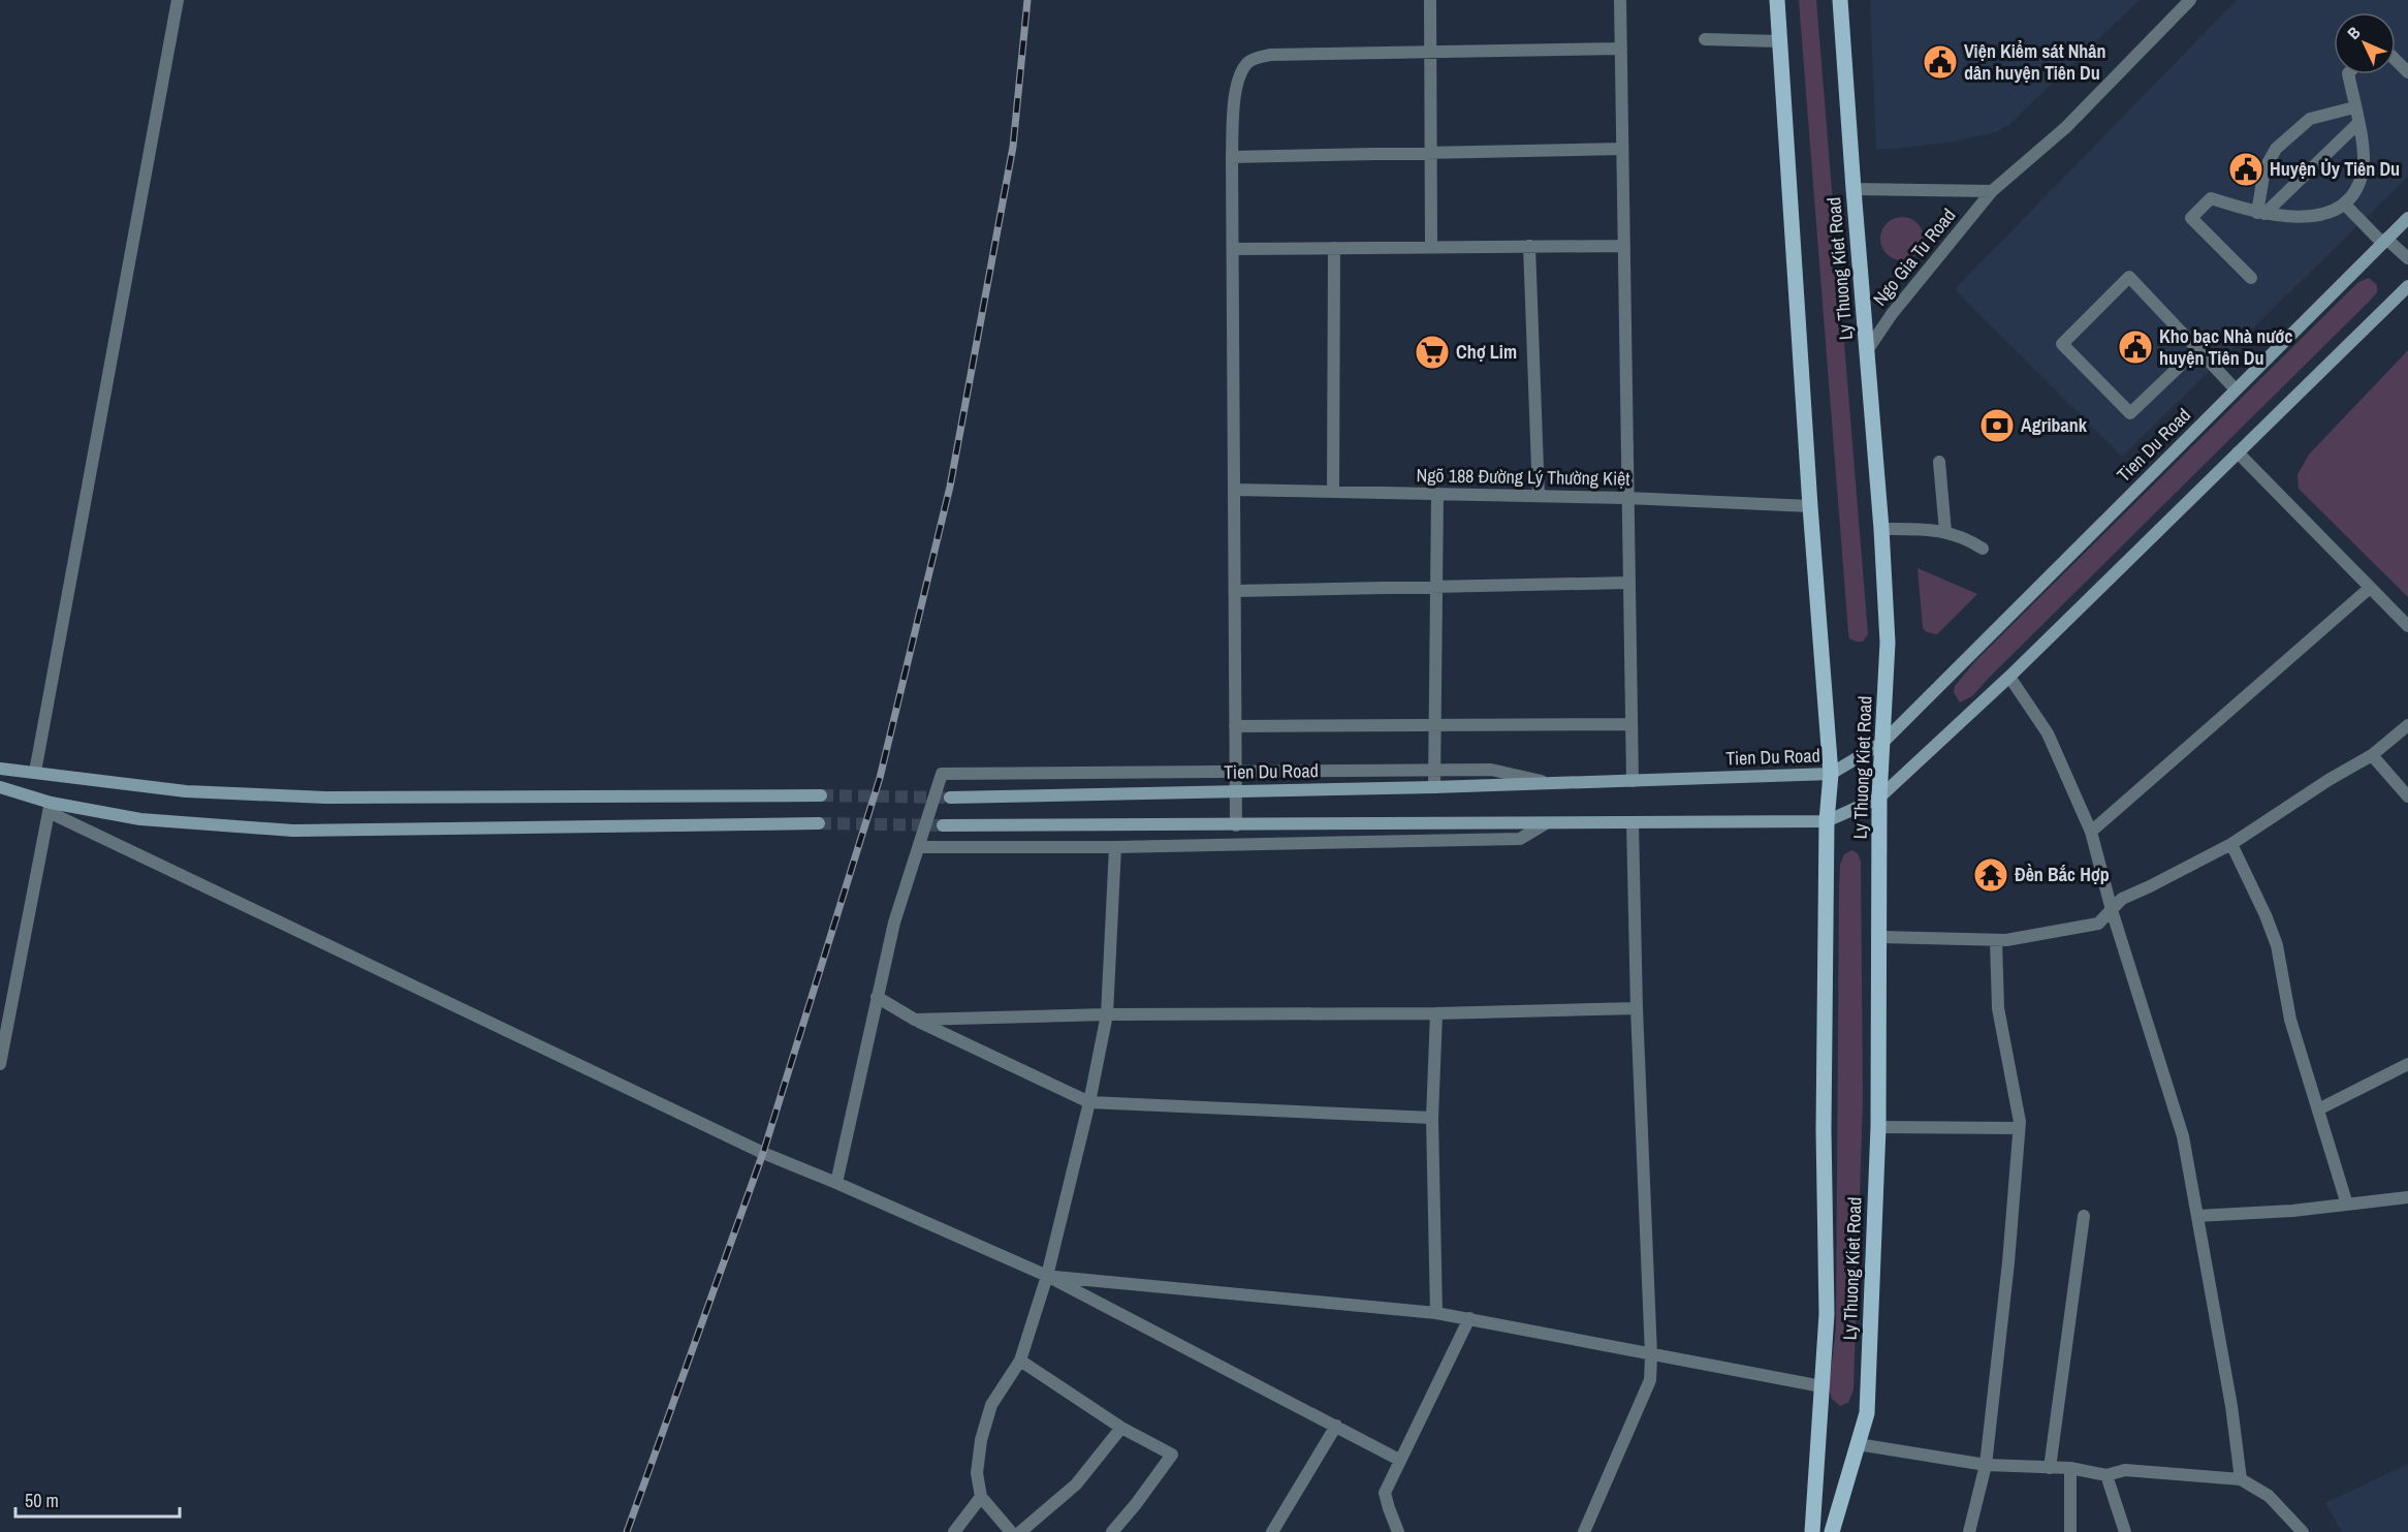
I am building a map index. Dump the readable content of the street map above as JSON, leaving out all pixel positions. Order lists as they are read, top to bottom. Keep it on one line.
{"streets":{"main road":["Ly Thuong Kiet Road","Tien Du Road"],"street":["Ngo Gia Tu Road","Ngõ 188 Đường Lý Thường Kiệt"]},"crossings":[["Ngo Gia Tu Road","Ly Thuong Kiet Road"],["Ly Thuong Kiet Road","Tien Du Road"],["Ly Thuong Kiet Road","Ngõ 188 Đường Lý Thường Kiệt"]],"places":{"public building":["Viện Kiểm sát Nhân dân huyện Tiên Du","Huyện Ủy Tiên Du","Kho bạc Nhà nước huyện Tiên Du"],"supermarket":["Chợ Lim"],"bank":["Agribank"],"temple":["Đền Bắc Hợp"]},"scale_bar":"50 m","north":"top left"}
